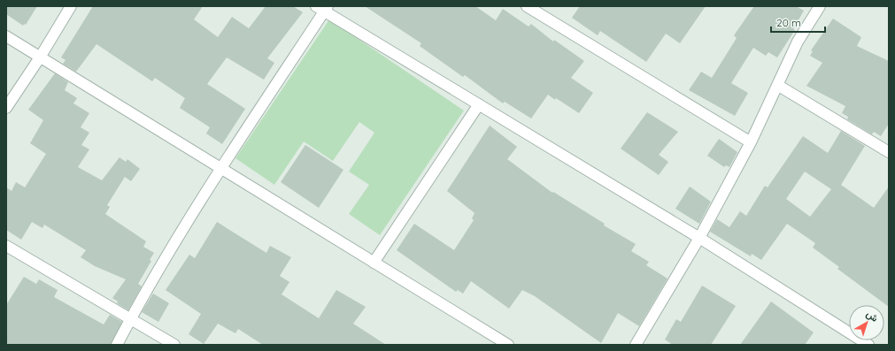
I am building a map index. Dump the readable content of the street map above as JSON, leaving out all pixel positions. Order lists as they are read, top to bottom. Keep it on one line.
{"scale_bar":"20 m","north":"top right"}
